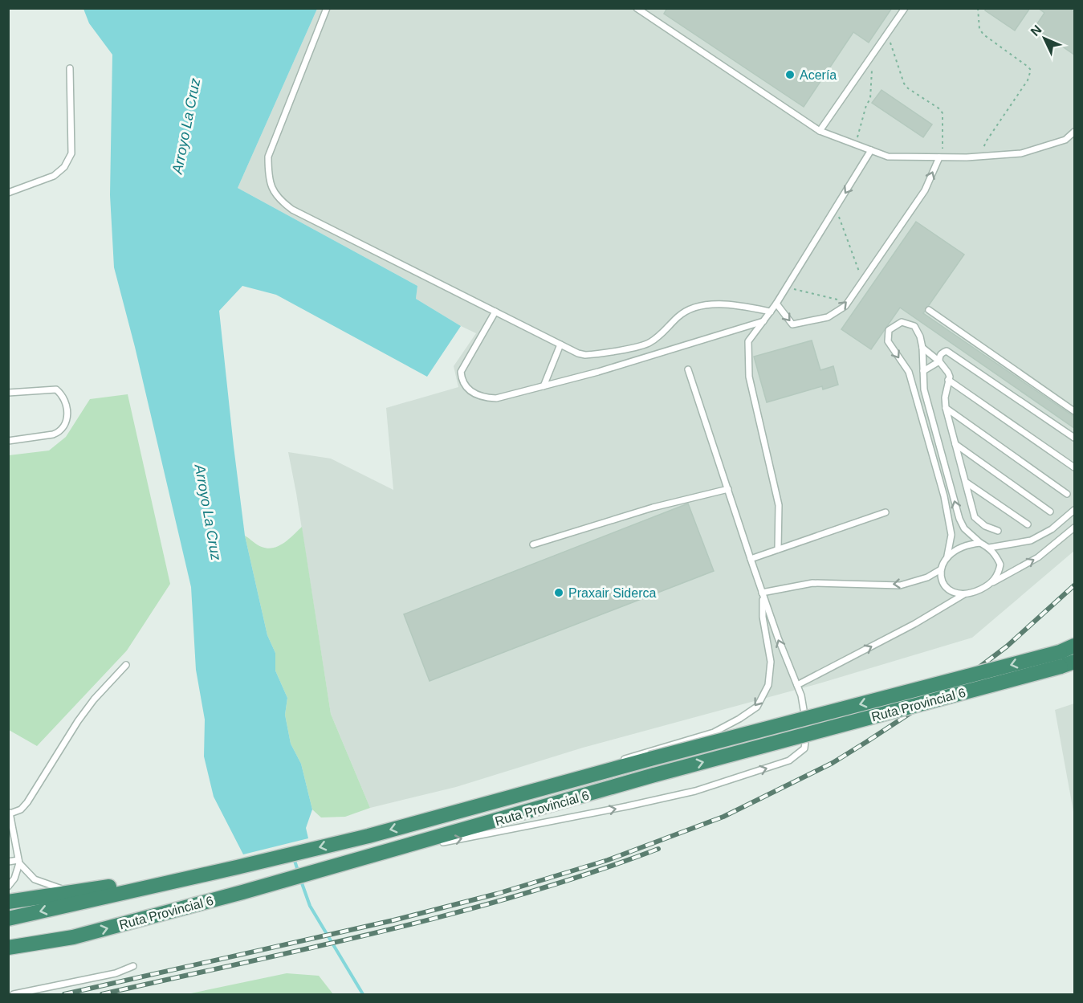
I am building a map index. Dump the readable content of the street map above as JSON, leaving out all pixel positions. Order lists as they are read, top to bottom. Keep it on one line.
{"streets":{"highway":["Ruta Provincial 6"]},"water":["Arroyo La Cruz"],"places":["Acería","Praxair Siderca"],"north":"top left"}
